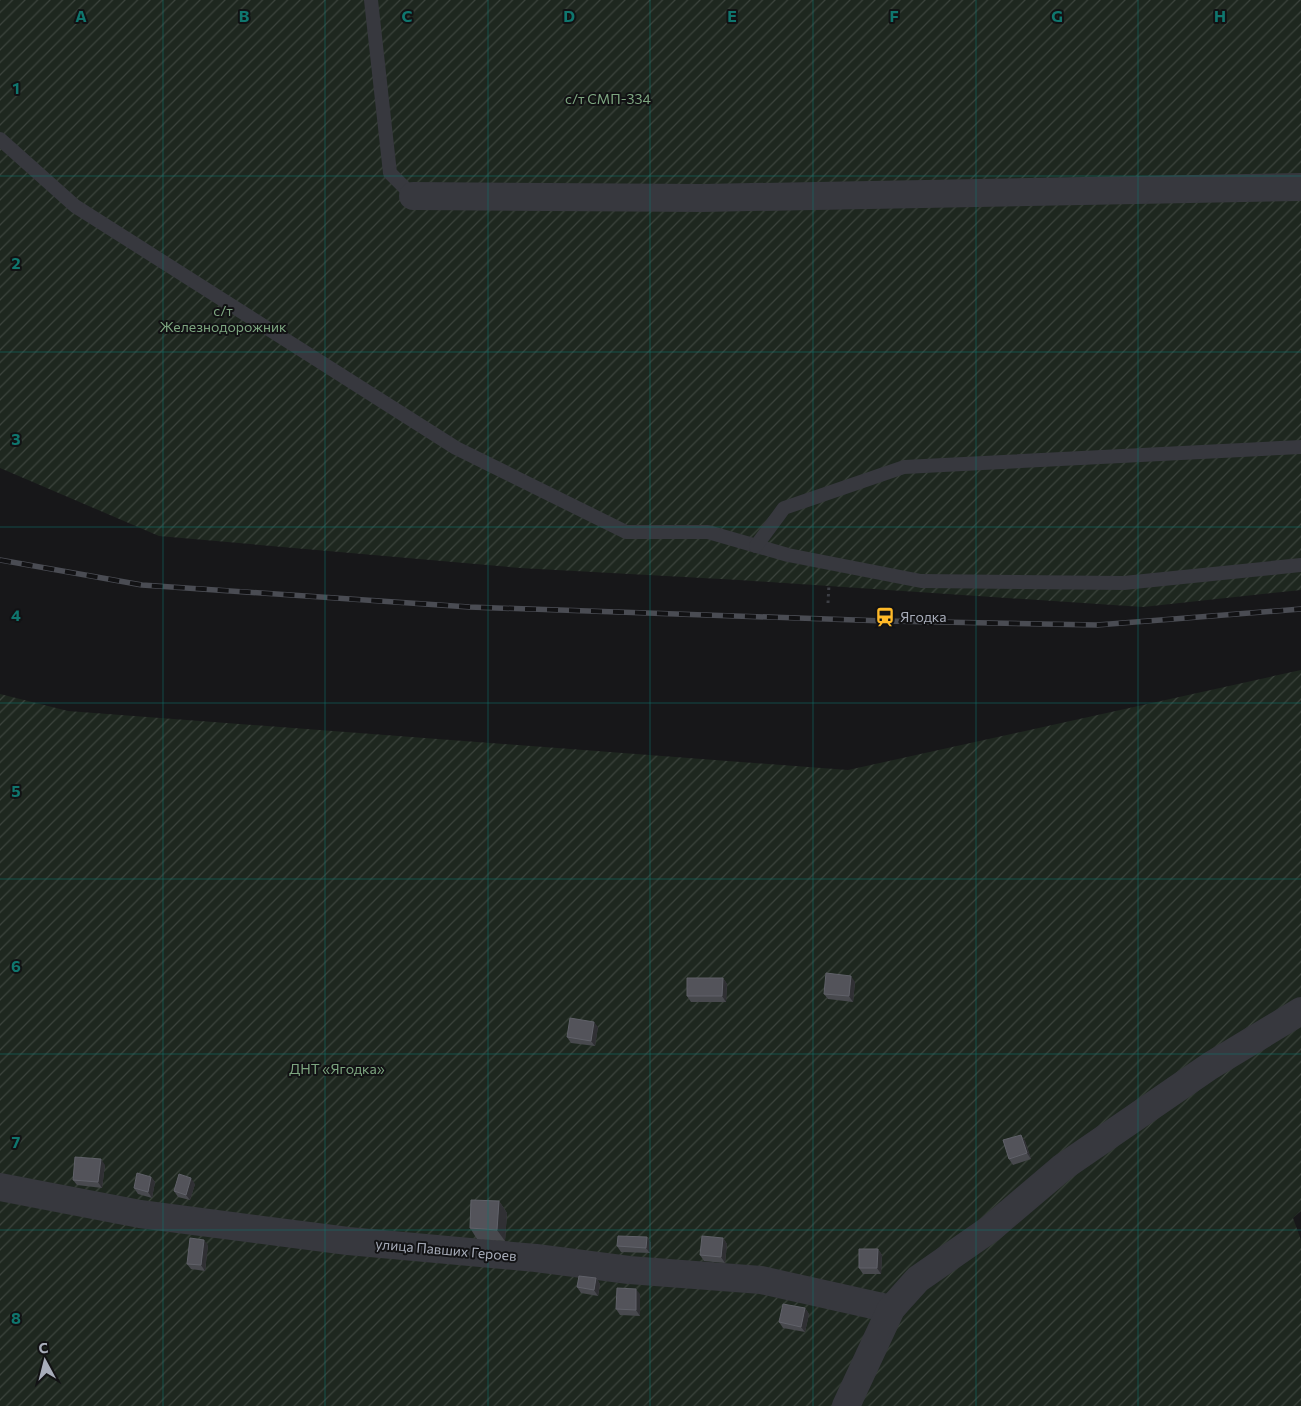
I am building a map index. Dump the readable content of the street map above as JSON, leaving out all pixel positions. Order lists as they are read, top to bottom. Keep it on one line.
{"streets":{"street":["улица Павших Героев"]},"parks":["с/т СМП-334","с/т Железнодорожник","ДНТ «Ягодка»"],"places":{"station":["Ягодка"]},"north":"top","grid":{"columns":["A","B","C","D","E","F","G","H"],"rows":["1","2","3","4","5","6","7","8"]}}
